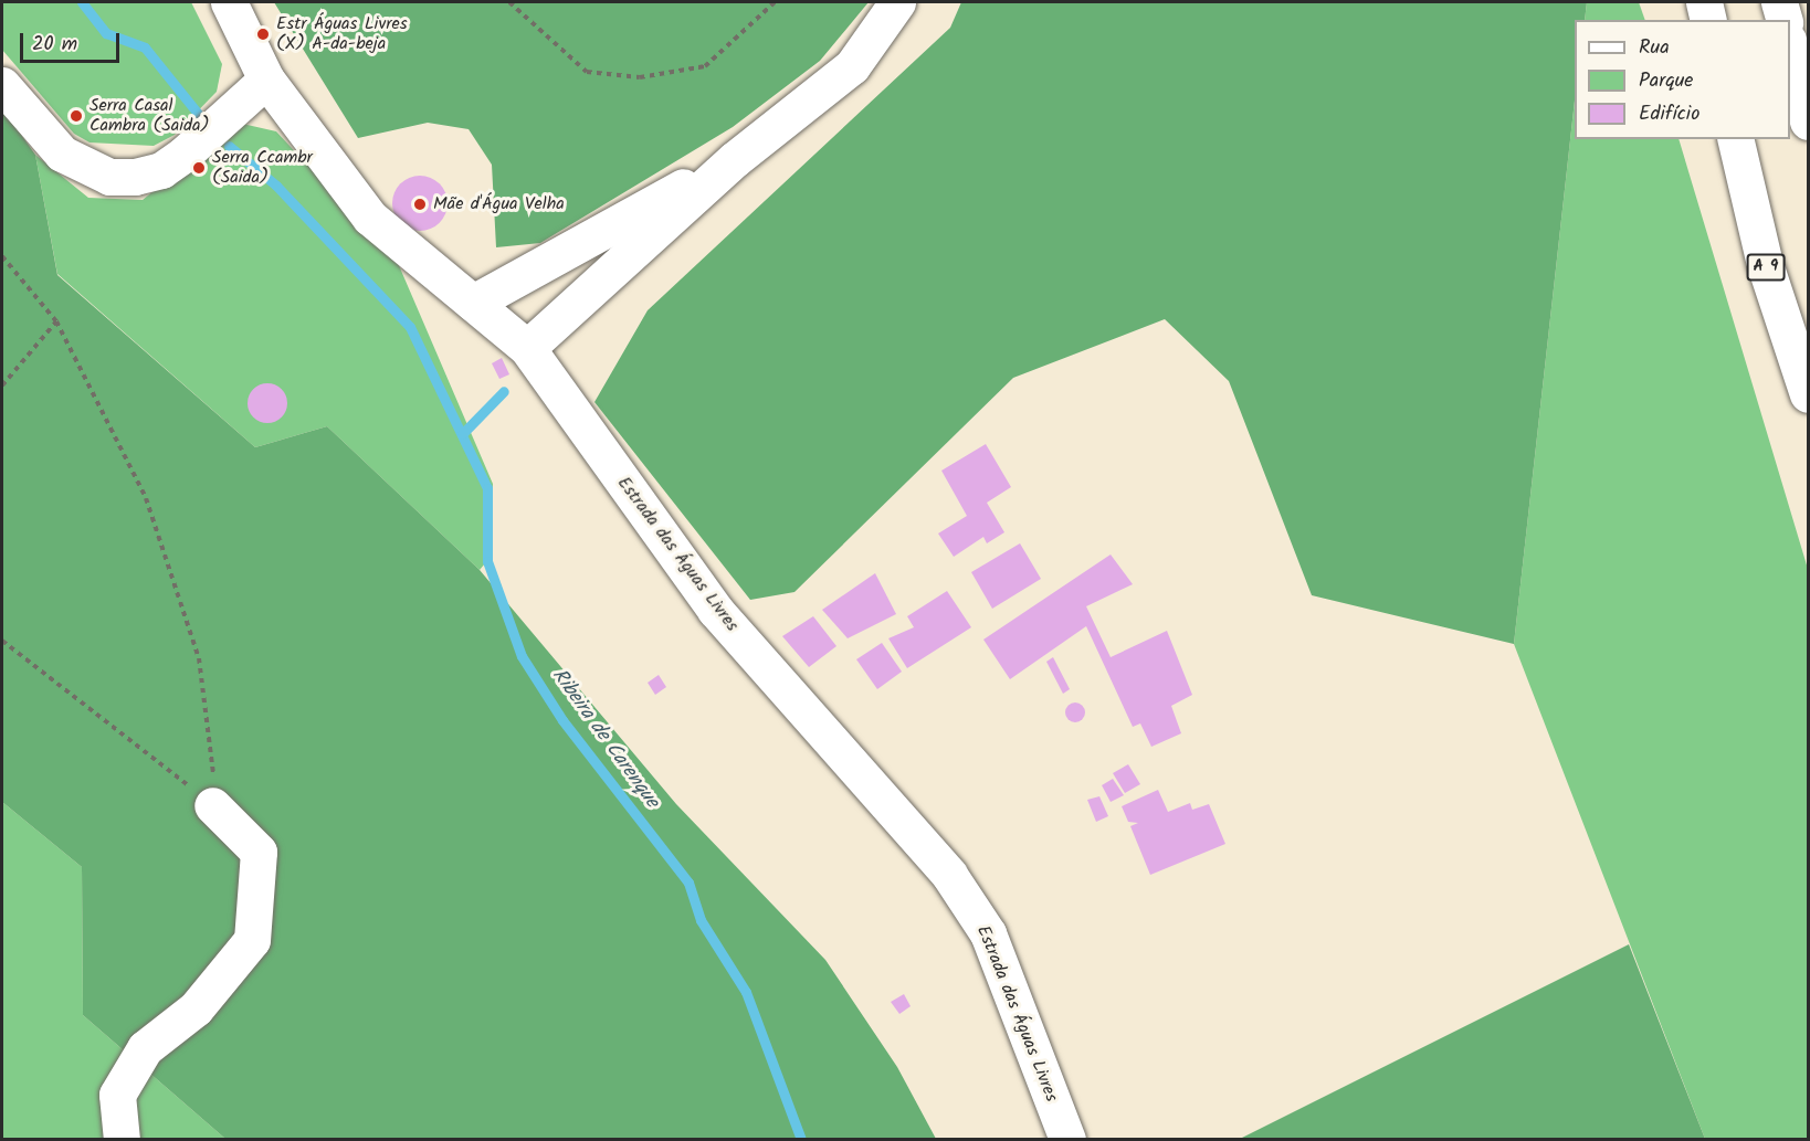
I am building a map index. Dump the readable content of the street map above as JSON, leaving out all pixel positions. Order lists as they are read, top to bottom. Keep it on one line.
{"streets":{"main road":["A 9","Estrada das Águas Livres"]},"water":["Ribeira de Carenque"],"places":["Estr Águas Livres (X) A-da-beja","Serra Casal Cambra (Saida)","Serra Ccambr (Saida)","Mãe d'Água Velha"],"legend":["Rua","Parque","Edifício"],"scale_bar":"20 m"}
